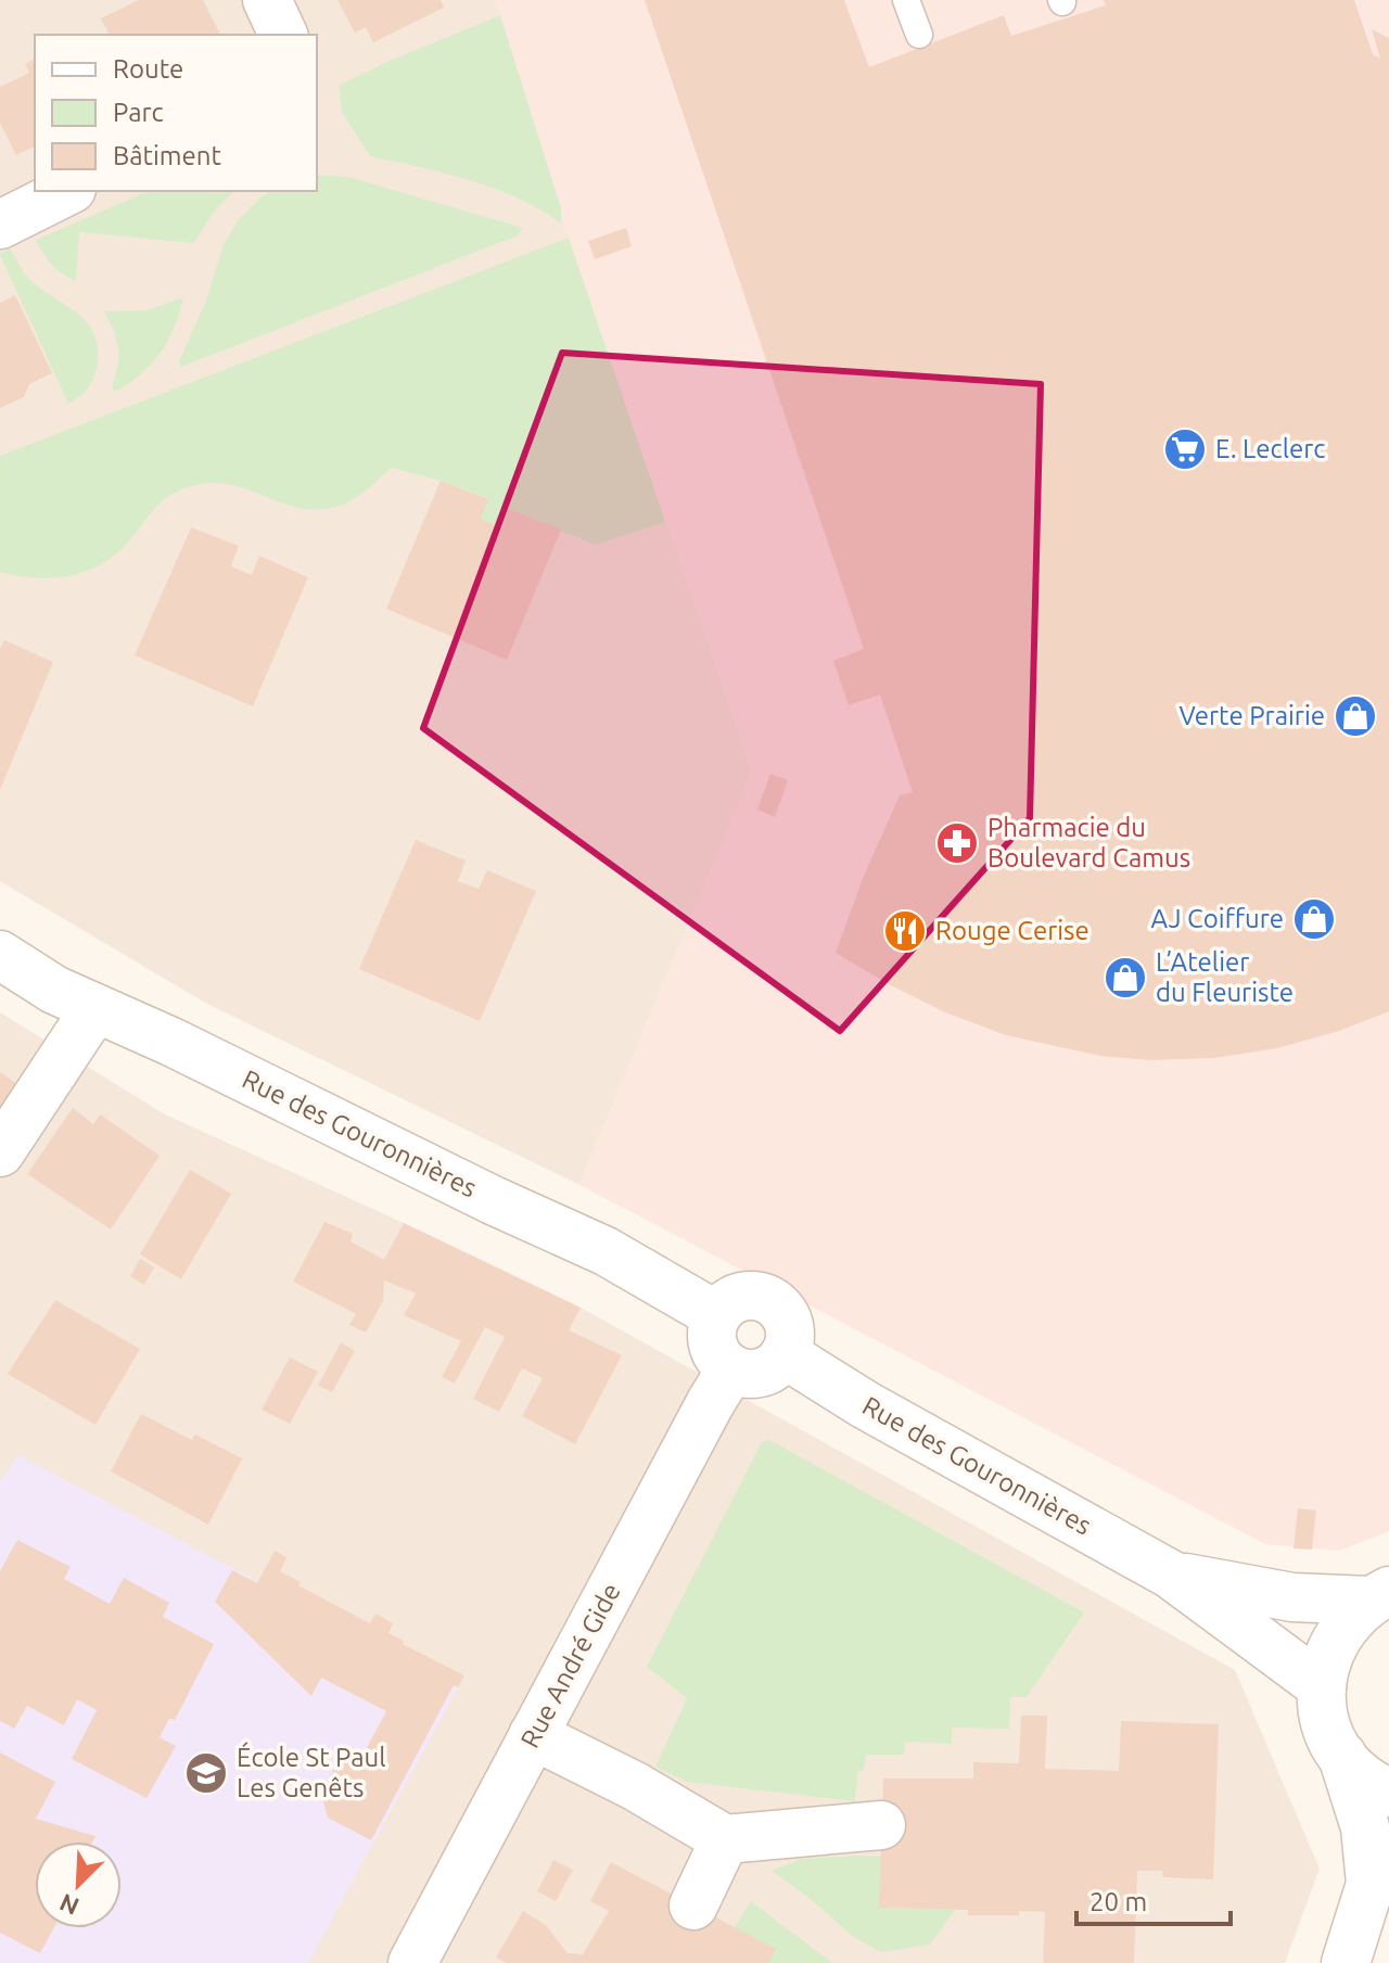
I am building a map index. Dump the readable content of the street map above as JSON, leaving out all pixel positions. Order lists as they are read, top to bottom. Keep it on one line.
{"streets":{"street":["Rue des Gouronnières","Rue André Gide"]},"crossings":[["Rue des Gouronnières","Rue André Gide"]],"places":{"supermarket":["E. Leclerc"],"shop":["Verte Prairie","AJ Coiffure","L’Atelier du Fleuriste"],"pharmacy":["Pharmacie du Boulevard Camus"],"restaurant":["Rouge Cerise"],"school or university":["École St Paul Les Genêts"]},"legend":["Route","Parc","Bâtiment"],"scale_bar":"20 m","north":"bottom left"}
